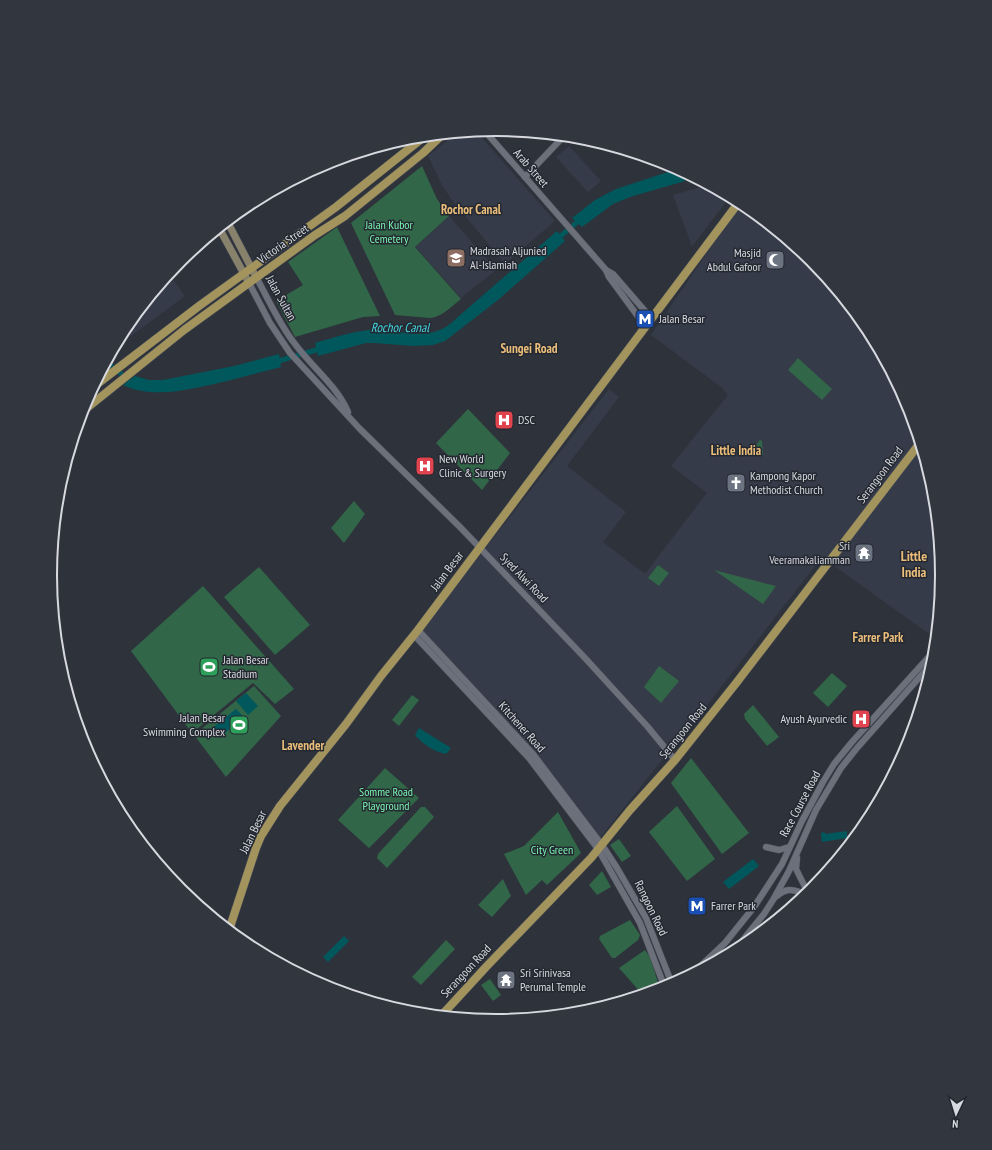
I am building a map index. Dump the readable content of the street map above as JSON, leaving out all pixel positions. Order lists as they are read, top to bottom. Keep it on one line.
{"streets":{"main road":["Victoria Street","Jalan Sultan","Serangoon Road","Jalan Besar"],"street":["Arab Street","Syed Alwi Road","Kitchener Road","Race Course Road","Rangoon Road"]},"crossings":[["Victoria Street","Jalan Sultan"],["Jalan Sultan","Syed Alwi Road"],["Serangoon Road","Syed Alwi Road"],["Serangoon Road","Kitchener Road"],["Serangoon Road","Rangoon Road"],["Jalan Besar","Syed Alwi Road"],["Jalan Besar","Kitchener Road"],["Kitchener Road","Rangoon Road"]],"districts":["Rochor Canal","Sungei Road","Little India","Little India","Farrer Park","Lavender"],"water":["Rochor Canal"],"parks":["Jalan Kubor Cemetery","Somme Road Playground","City Green"],"places":{"school or university":["Madrasah Aljunied Al-Islamiah"],"mosque":["Masjid Abdul Gafoor"],"metro station":["Jalan Besar","Farrer Park"],"hospital":["DSC","New World Clinic & Surgery","Ayush Ayurvedic"],"church":["Kampong Kapor Methodist Church"],"temple":["Sri Veeramakaliamman","Sri Srinivasa Perumal Temple"],"sports":["Jalan Besar Stadium","Jalan Besar Swimming Complex"]},"north":"bottom"}
